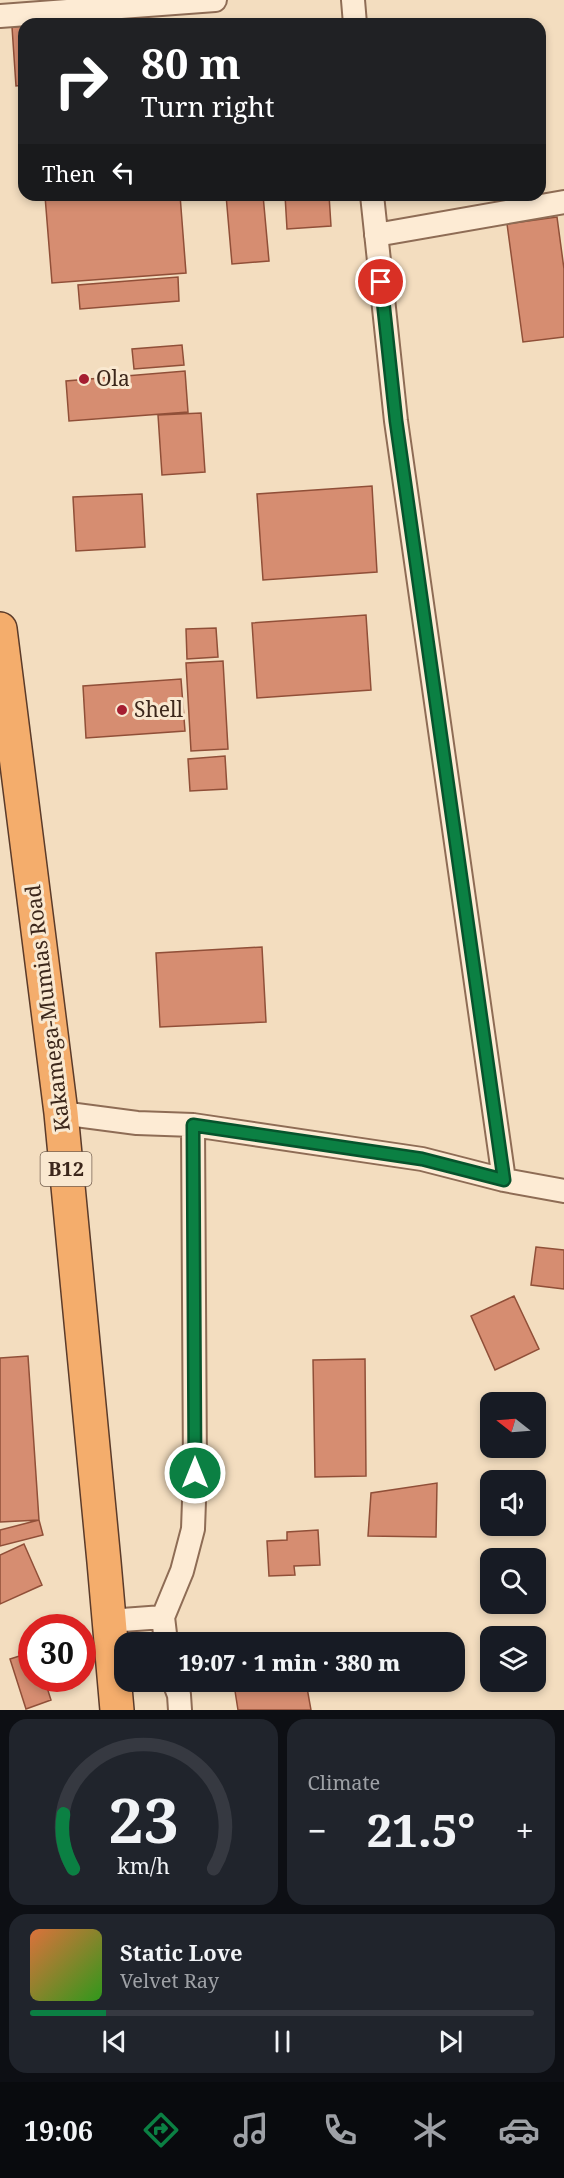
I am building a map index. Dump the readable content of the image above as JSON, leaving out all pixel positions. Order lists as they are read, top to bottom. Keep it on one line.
{"streets":{"highway":["Kakamega-Mumias Road","B12"]},"places":["Ola","Shell"],"north":"left","page":{"turn":["80 m","Turn right"],"then":"Then","limit":"30","trip":"19:07 · 1 min · 380 m","tile":"Climate","heat":["−","21.5°","+"],"song":["Static Love","Velvet Ray"],"tabs":"19:06","gauge":["23","km/h"]}}
